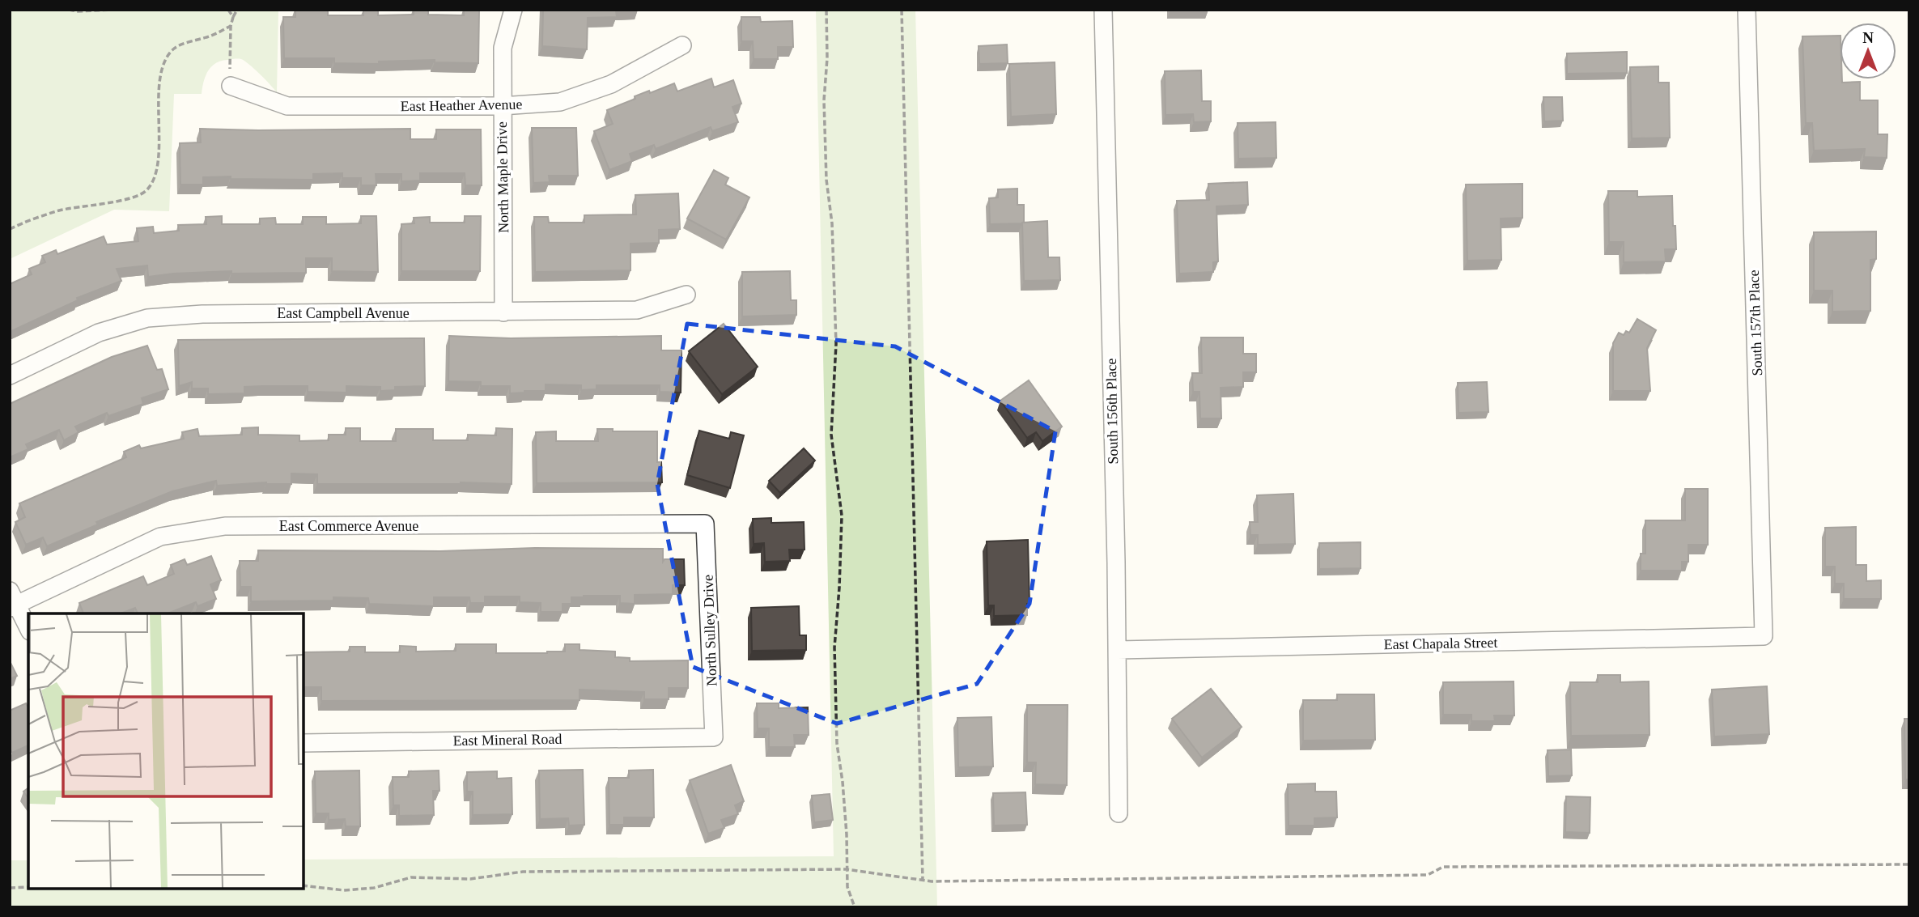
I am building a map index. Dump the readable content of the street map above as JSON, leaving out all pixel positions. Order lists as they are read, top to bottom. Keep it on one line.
{"streets":{"street":["East Heather Avenue","North Maple Drive","East Campbell Avenue","South 157th Place","South 156th Place","East Commerce Avenue","North Sulley Drive","East Chapala Street","East Mineral Road"]},"crossings":[["East Heather Avenue","North Maple Drive"],["North Maple Drive","East Campbell Avenue"],["South 157th Place","East Chapala Street"],["South 156th Place","East Chapala Street"],["East Commerce Avenue","North Sulley Drive"],["North Sulley Drive","East Mineral Road"]],"north":"top"}
